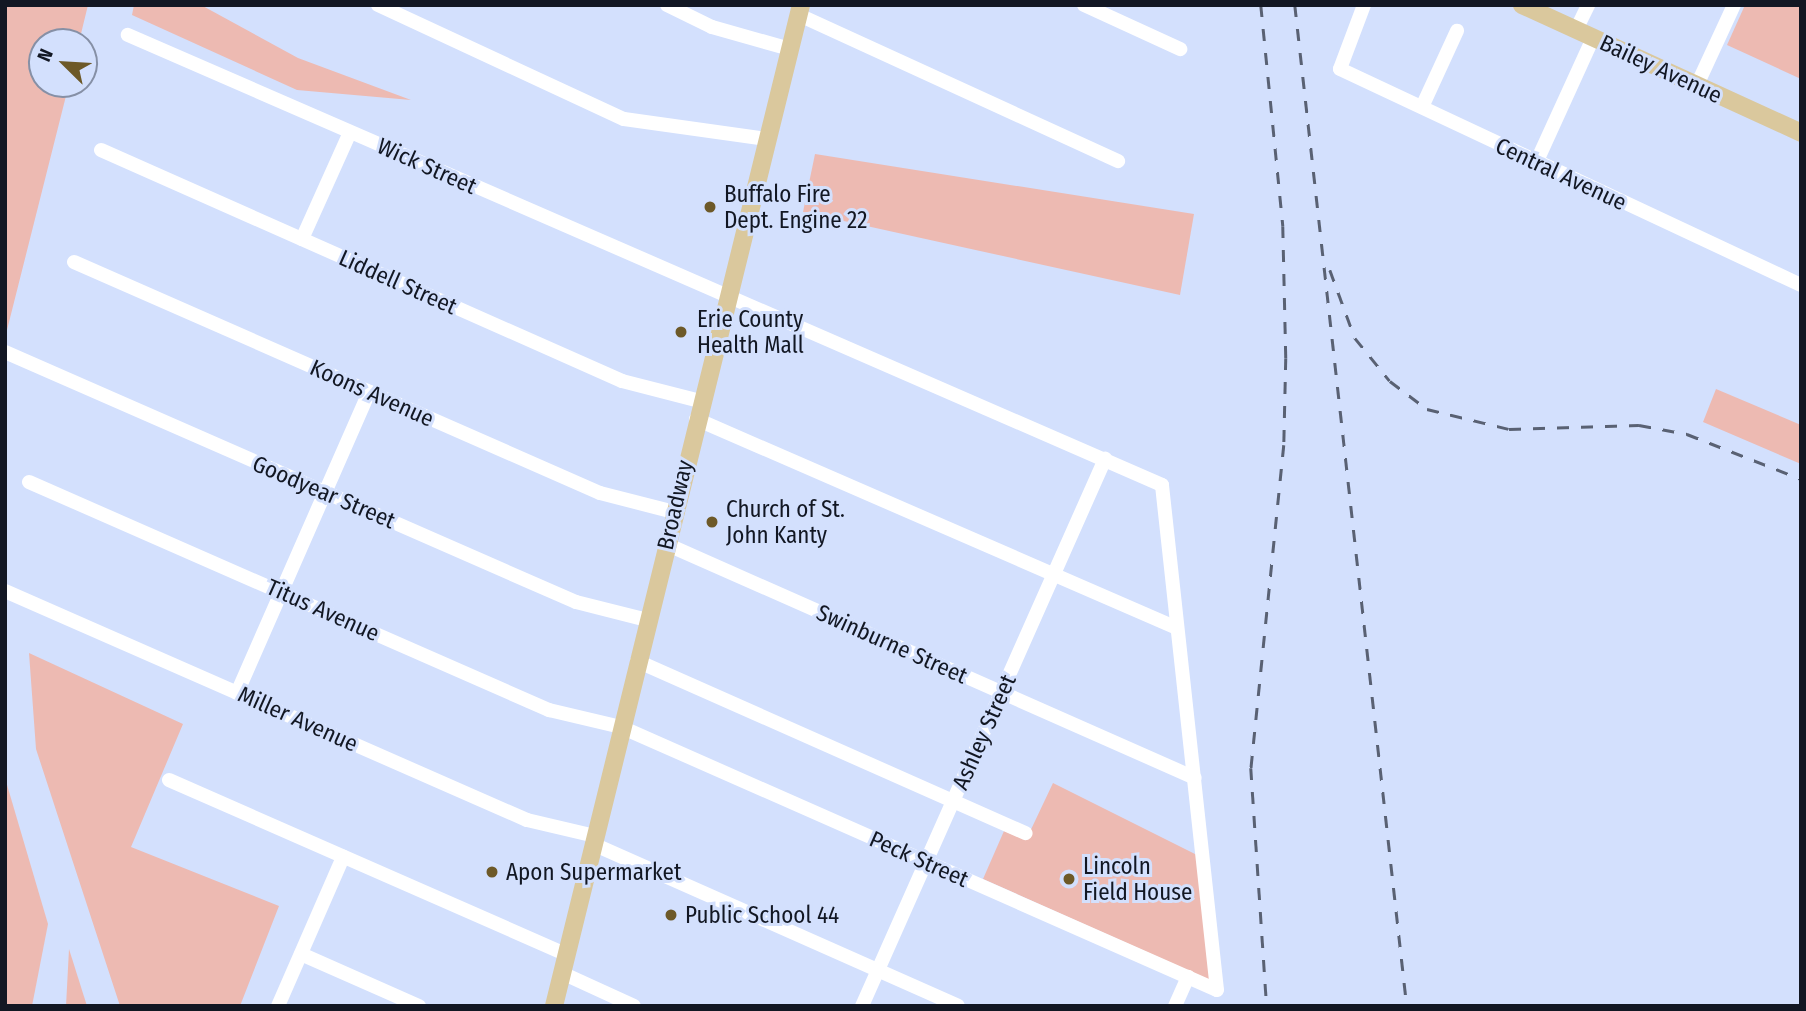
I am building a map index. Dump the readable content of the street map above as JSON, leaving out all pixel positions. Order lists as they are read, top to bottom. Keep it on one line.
{"streets":{"main road":["Bailey Avenue","Broadway"],"street":["Wick Street","Central Avenue","Liddell Street","Koons Avenue","Goodyear Street","Titus Avenue","Swinburne Street","Miller Avenue","Ashley Street","Peck Street"]},"crossings":[["Wick Street","Broadway"],["Wick Street","Ashley Street"],["Liddell Street","Broadway"],["Koons Avenue","Broadway"],["Goodyear Street","Broadway"],["Broadway","Titus Avenue"],["Broadway","Swinburne Street"],["Broadway","Miller Avenue"],["Broadway","Peck Street"],["Titus Avenue","Peck Street"],["Swinburne Street","Ashley Street"],["Swinburne Street","Peck Street"],["Miller Avenue","Ashley Street"],["Ashley Street","Peck Street"]],"places":["Buffalo Fire Dept. Engine 22","Erie County Health Mall","Church of St. John Kanty","Apon Supermarket","Lincoln Field House","Public School 44"],"north":"top left"}
